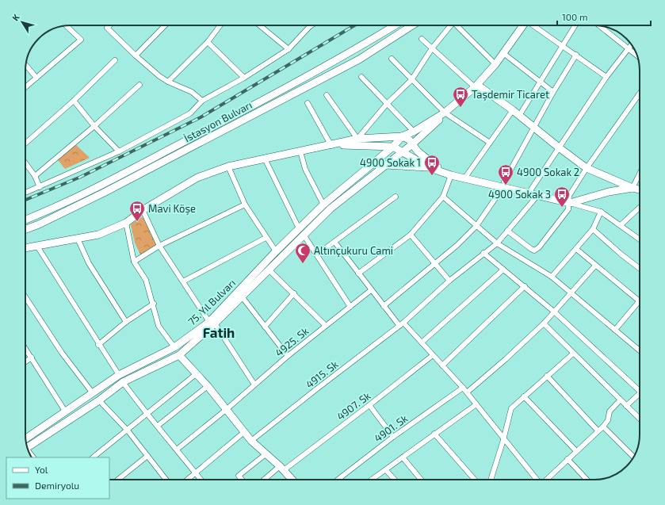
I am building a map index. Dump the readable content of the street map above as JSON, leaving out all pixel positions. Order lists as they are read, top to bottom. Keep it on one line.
{"streets":{"main road":["İstasyon Bulvarı","75. Yıl Bulvarı"],"street":["4925. Sk","4915. Sk","4907. Sk","4901. Sk"]},"districts":["Fatih"],"places":{"bus stop":["Taşdemir Ticaret","4900 Sokak 1","4900 Sokak 2","4900 Sokak 3","Mavi Köşe"],"mosque":["Altınçukuru Cami"]},"legend":["Yol","Demiryolu"],"scale_bar":"100 m","north":"top left"}
